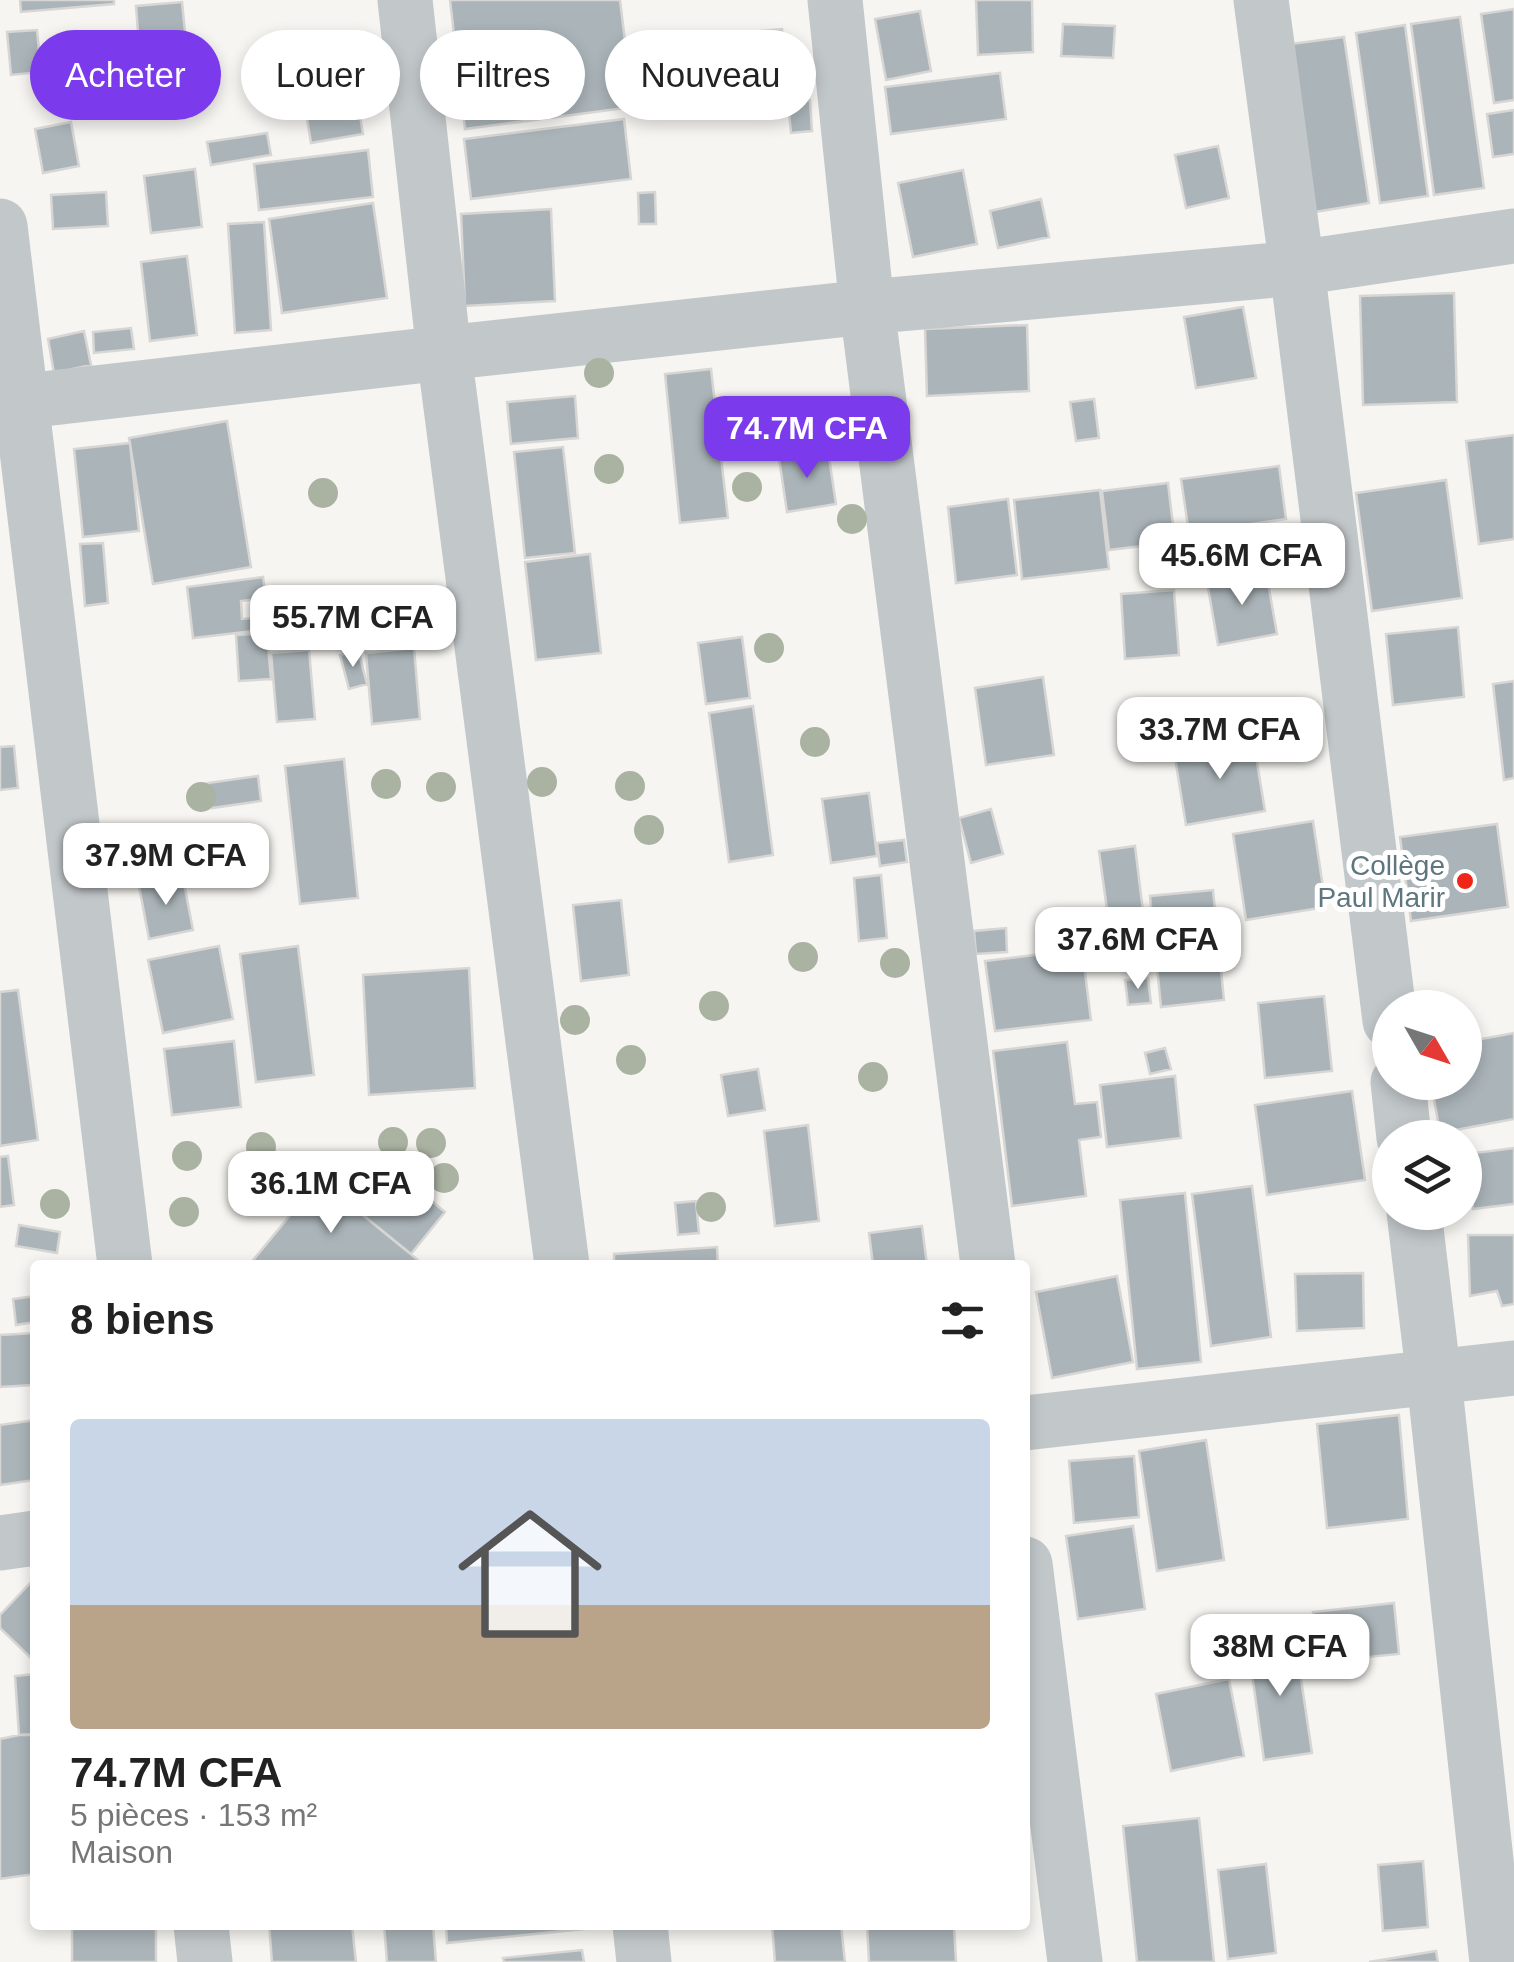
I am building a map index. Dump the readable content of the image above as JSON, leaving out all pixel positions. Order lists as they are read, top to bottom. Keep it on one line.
{"places":["Collège Paul Marir"],"north":"bottom right","page":{"chip":["Acheter","Louer","Filtres","Nouveau"],"price":["74.7M CFA","45.6M CFA","55.7M CFA","33.7M CFA","37.9M CFA","37.6M CFA","36.1M CFA","38M CFA"],"heading":"8 biens","list":[{"name":"74.7M CFA","note":"5 pièces · 153 m² · Maison"}]}}
